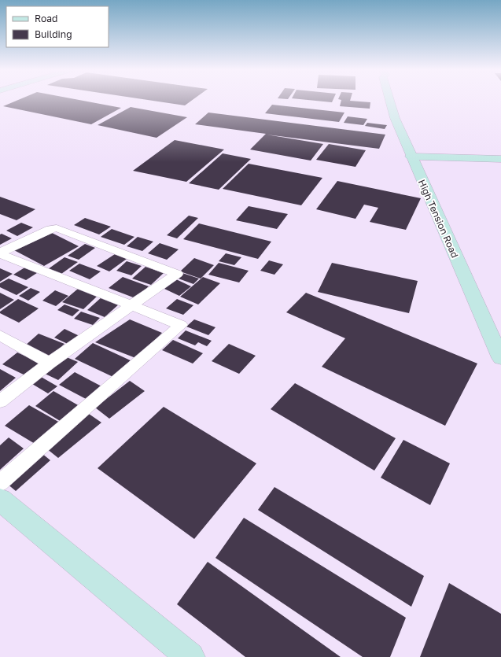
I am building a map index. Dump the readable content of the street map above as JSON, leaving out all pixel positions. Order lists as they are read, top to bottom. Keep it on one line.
{"streets":{"main road":["High Tension Road"]},"legend":["Road","Building"]}
